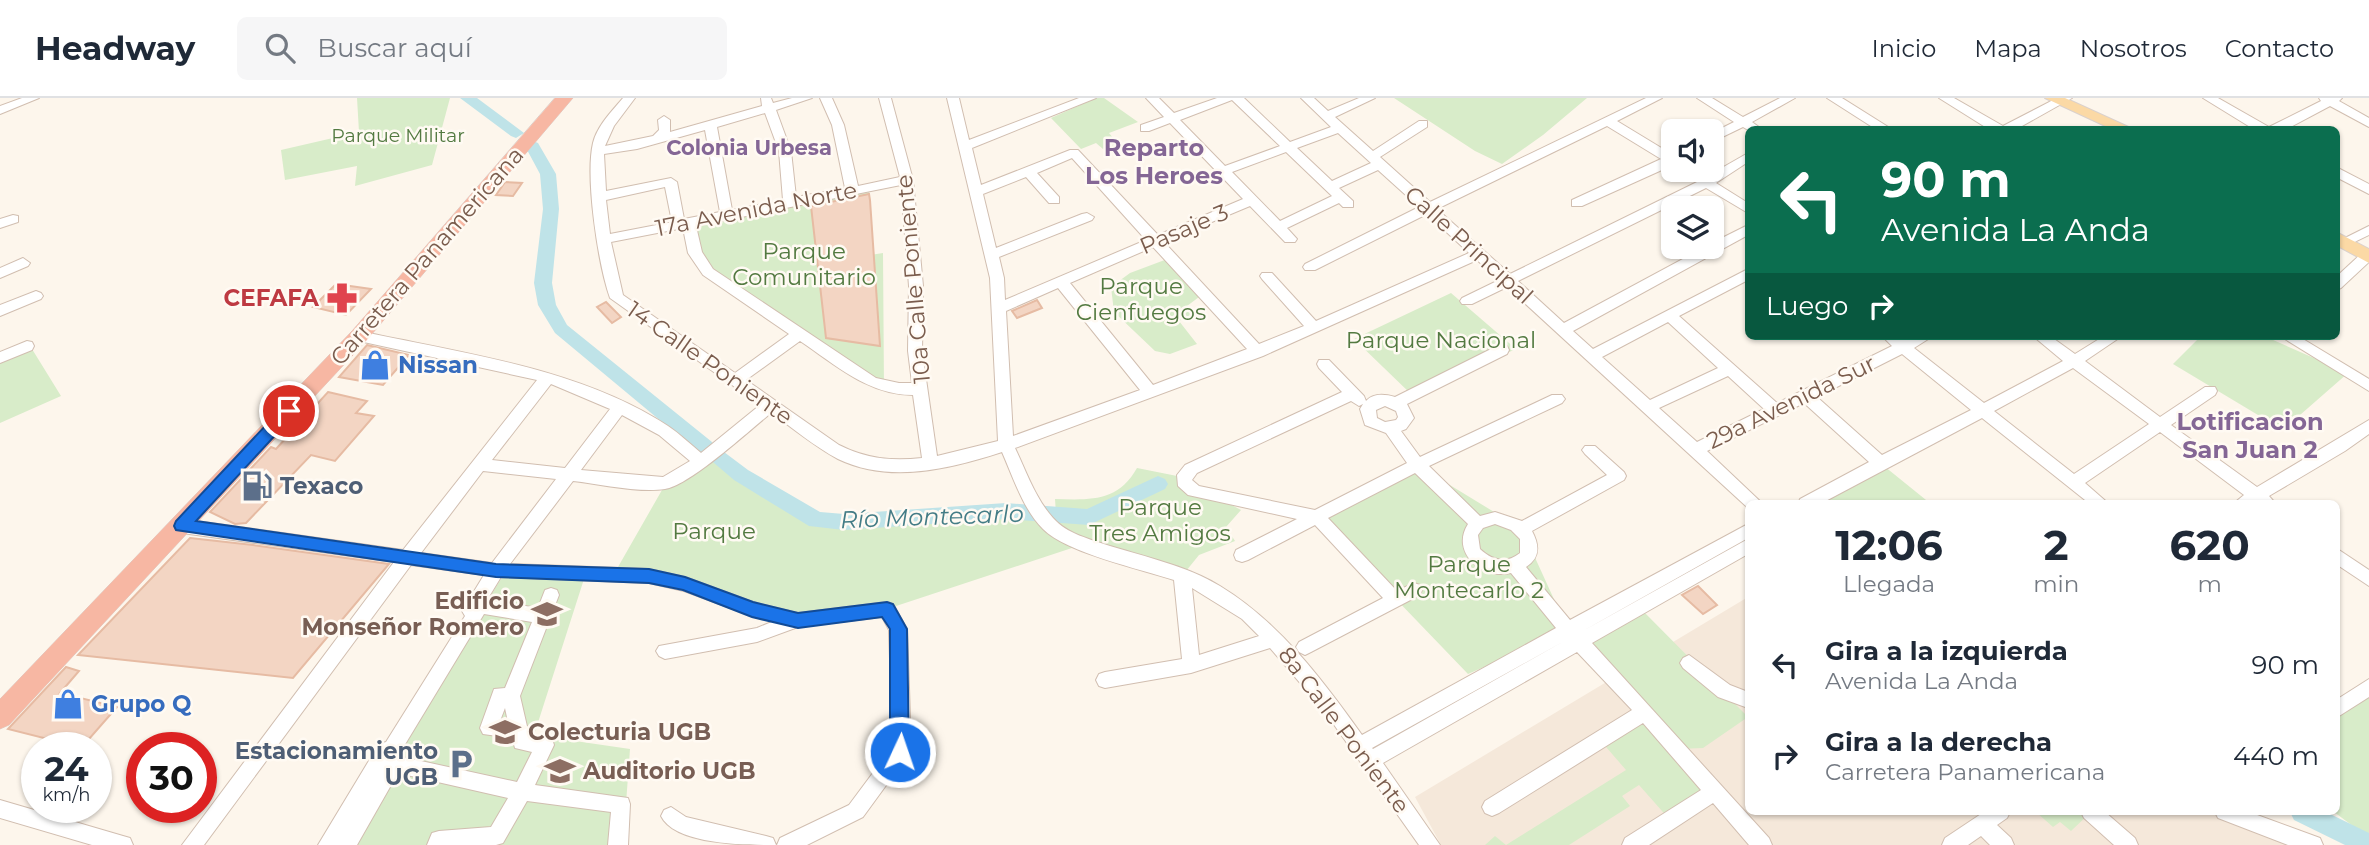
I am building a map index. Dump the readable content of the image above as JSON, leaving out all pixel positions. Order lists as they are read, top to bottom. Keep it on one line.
{"streets":{"highway":["Carretera Panamericana"],"street":["17a Avenida Norte","Pasaje 3","Calle Principal","10a Calle Poniente","14 Calle Poniente","29a Avenida Sur","8a Calle Poniente"]},"crossings":[["17a Avenida Norte","10a Calle Poniente"],["17a Avenida Norte","14 Calle Poniente"],["Pasaje 3","8a Calle Poniente"],["Calle Principal","29a Avenida Sur"],["10a Calle Poniente","14 Calle Poniente"]],"districts":["Colonia Urbesa","Reparto Los Heroes","Lotificacion San Juan 2"],"water":["Río Montecarlo"],"parks":["Parque Militar","Parque Comunitario","Parque Cienfuegos","Parque Nacional","Parque Tres Amigos","Parque","Parque Montecarlo 2"],"places":{"pharmacy":["CEFAFA"],"shop":["Nissan","Grupo Q"],"fuel station":["Texaco"],"school or university":["Edificio Monseñor Romero","Colecturia UGB","Auditorio UGB"],"parking":["Estacionamiento UGB"]},"page":{"header":"Headway","search":"Buscar aquí","nav":["Inicio","Mapa","Nosotros","Contacto"],"turn":["90 m","Avenida La Anda"],"then":"Luego","eta":["12:06","Llegada","2","min","620","m"],"list":[{"name":"Gira a la izquierda","note":"Avenida La Anda","value":"90 m"},{"name":"Gira a la derecha","note":"Carretera Panamericana","value":"440 m"}],"speed":"24 km/h","limit":"30"}}
